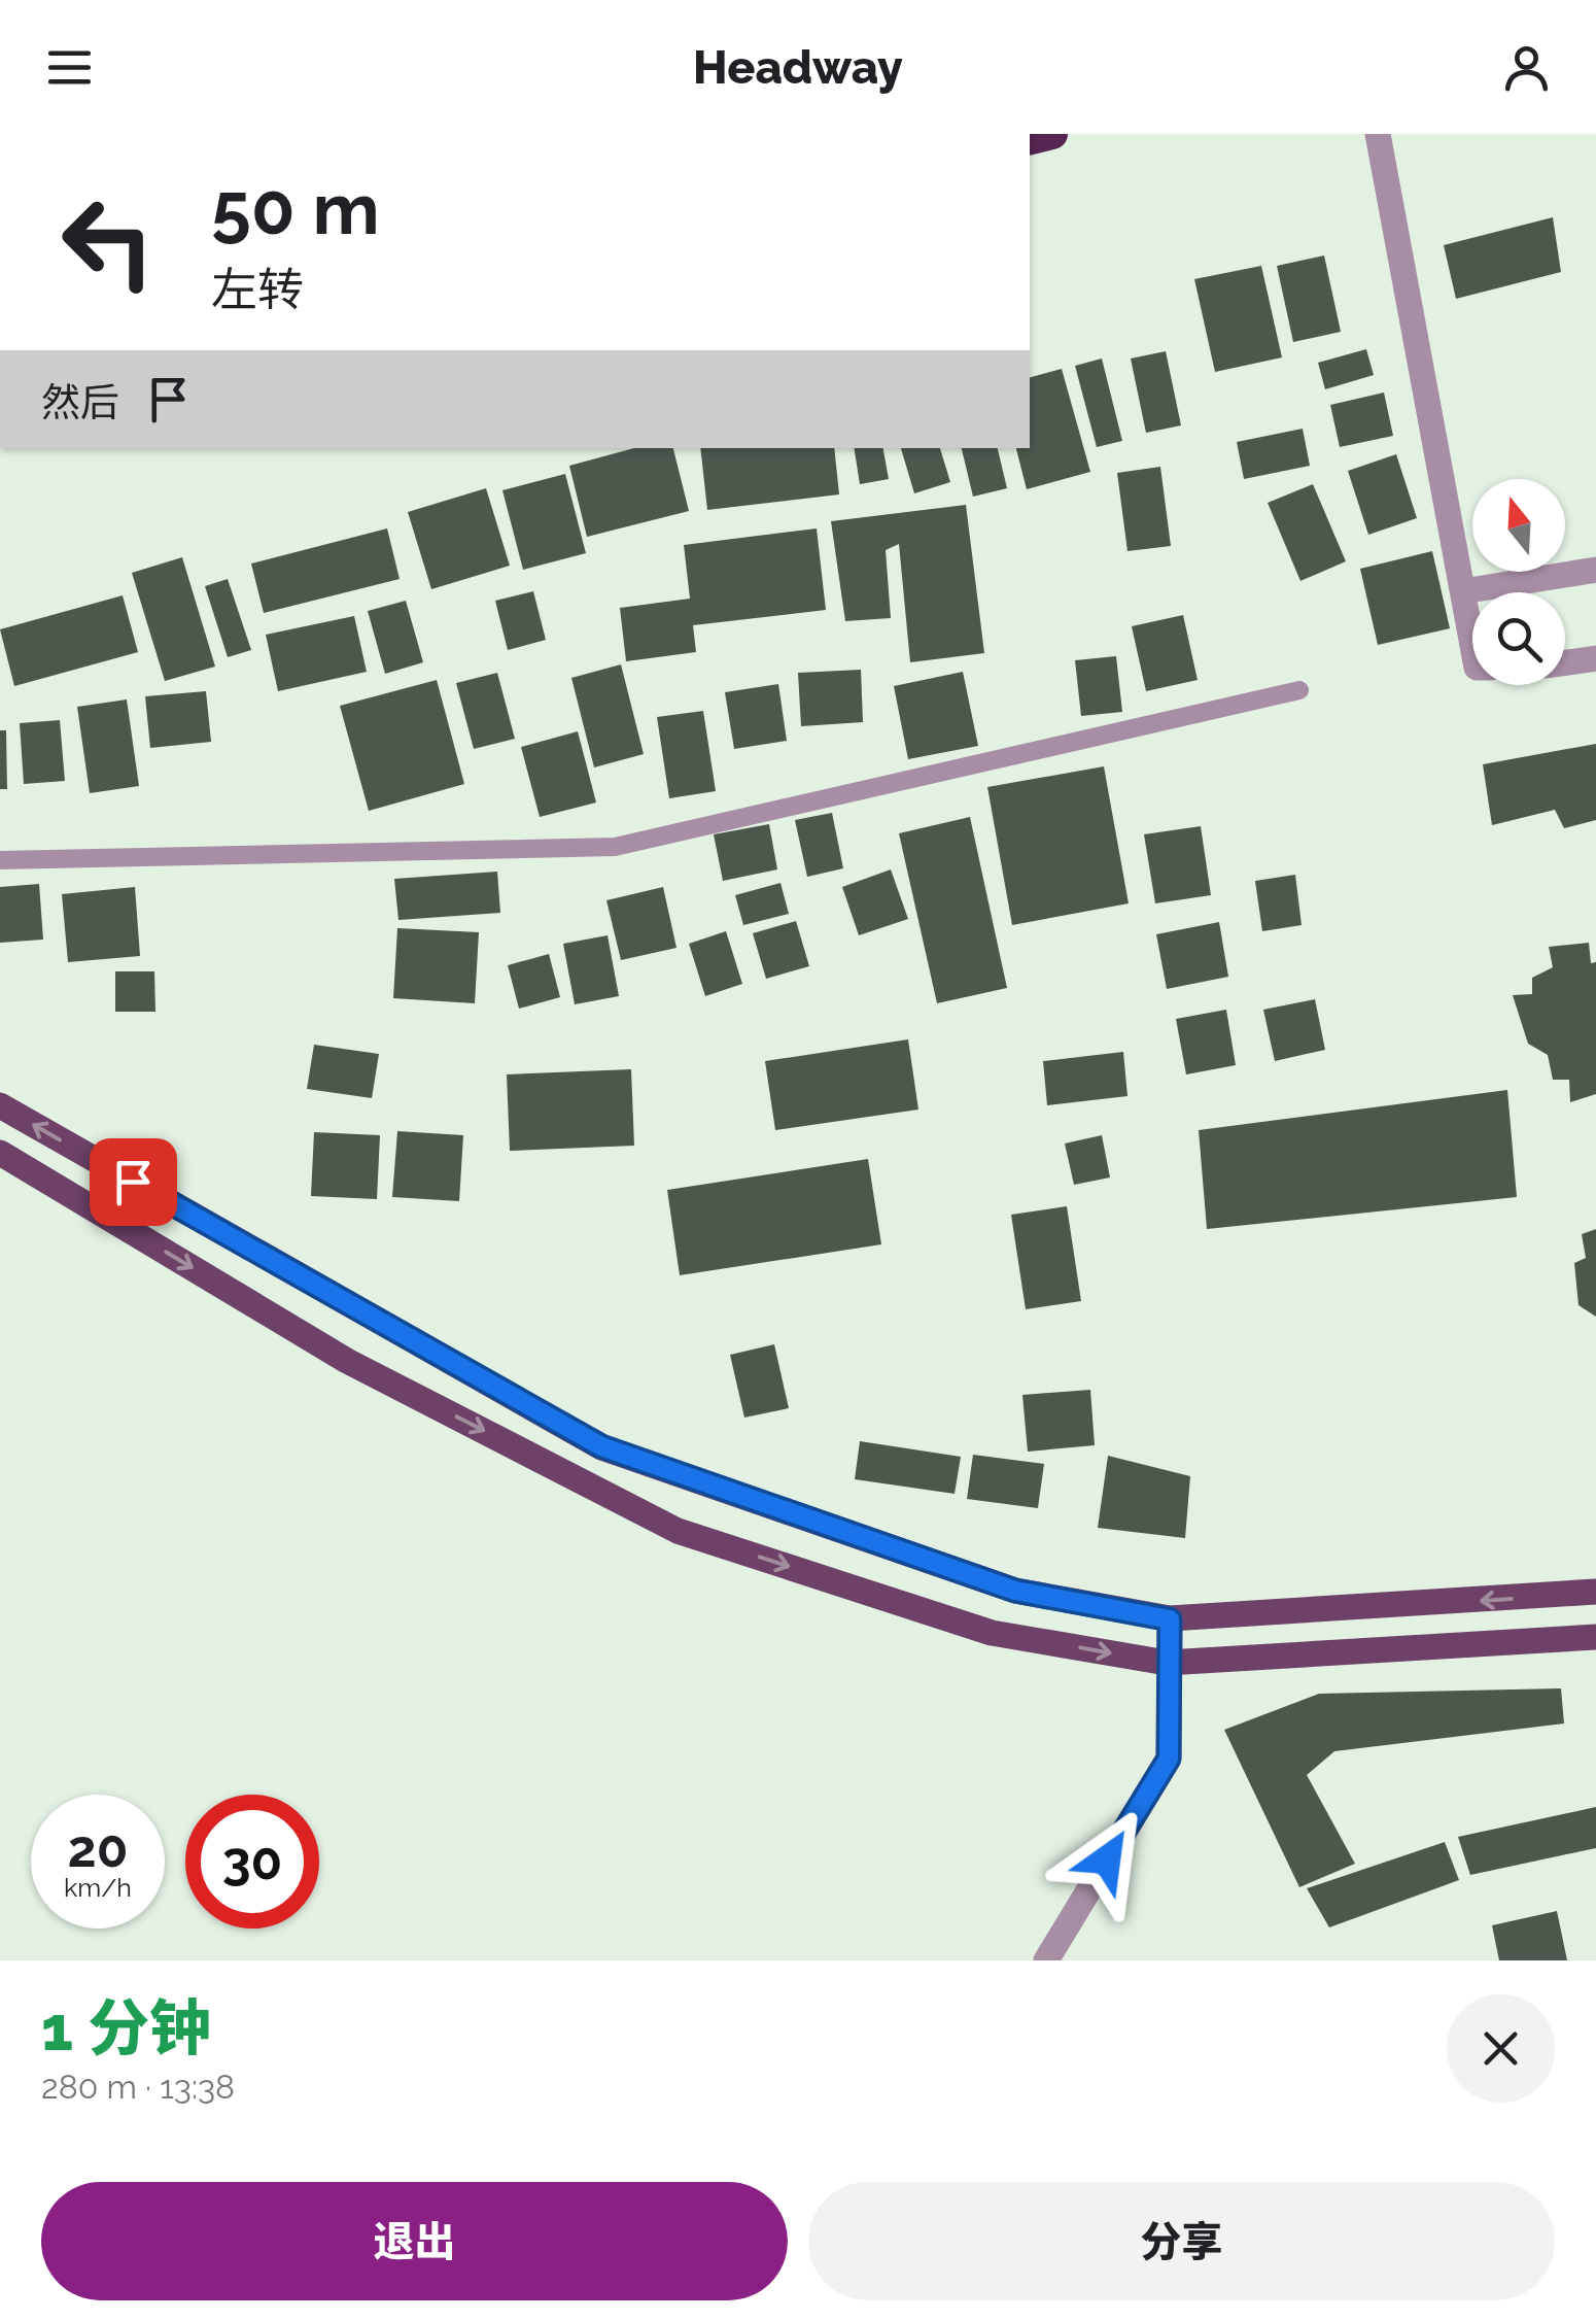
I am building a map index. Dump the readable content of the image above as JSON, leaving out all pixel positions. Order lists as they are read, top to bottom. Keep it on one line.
{"north":"top","page":{"header":"Headway","turn":["50 m","左转"],"then":"然后","speed":"20 km/h","limit":"30","heading":["1 分钟","280 m · 13:38"],"buttons":["退出","分享"]}}
